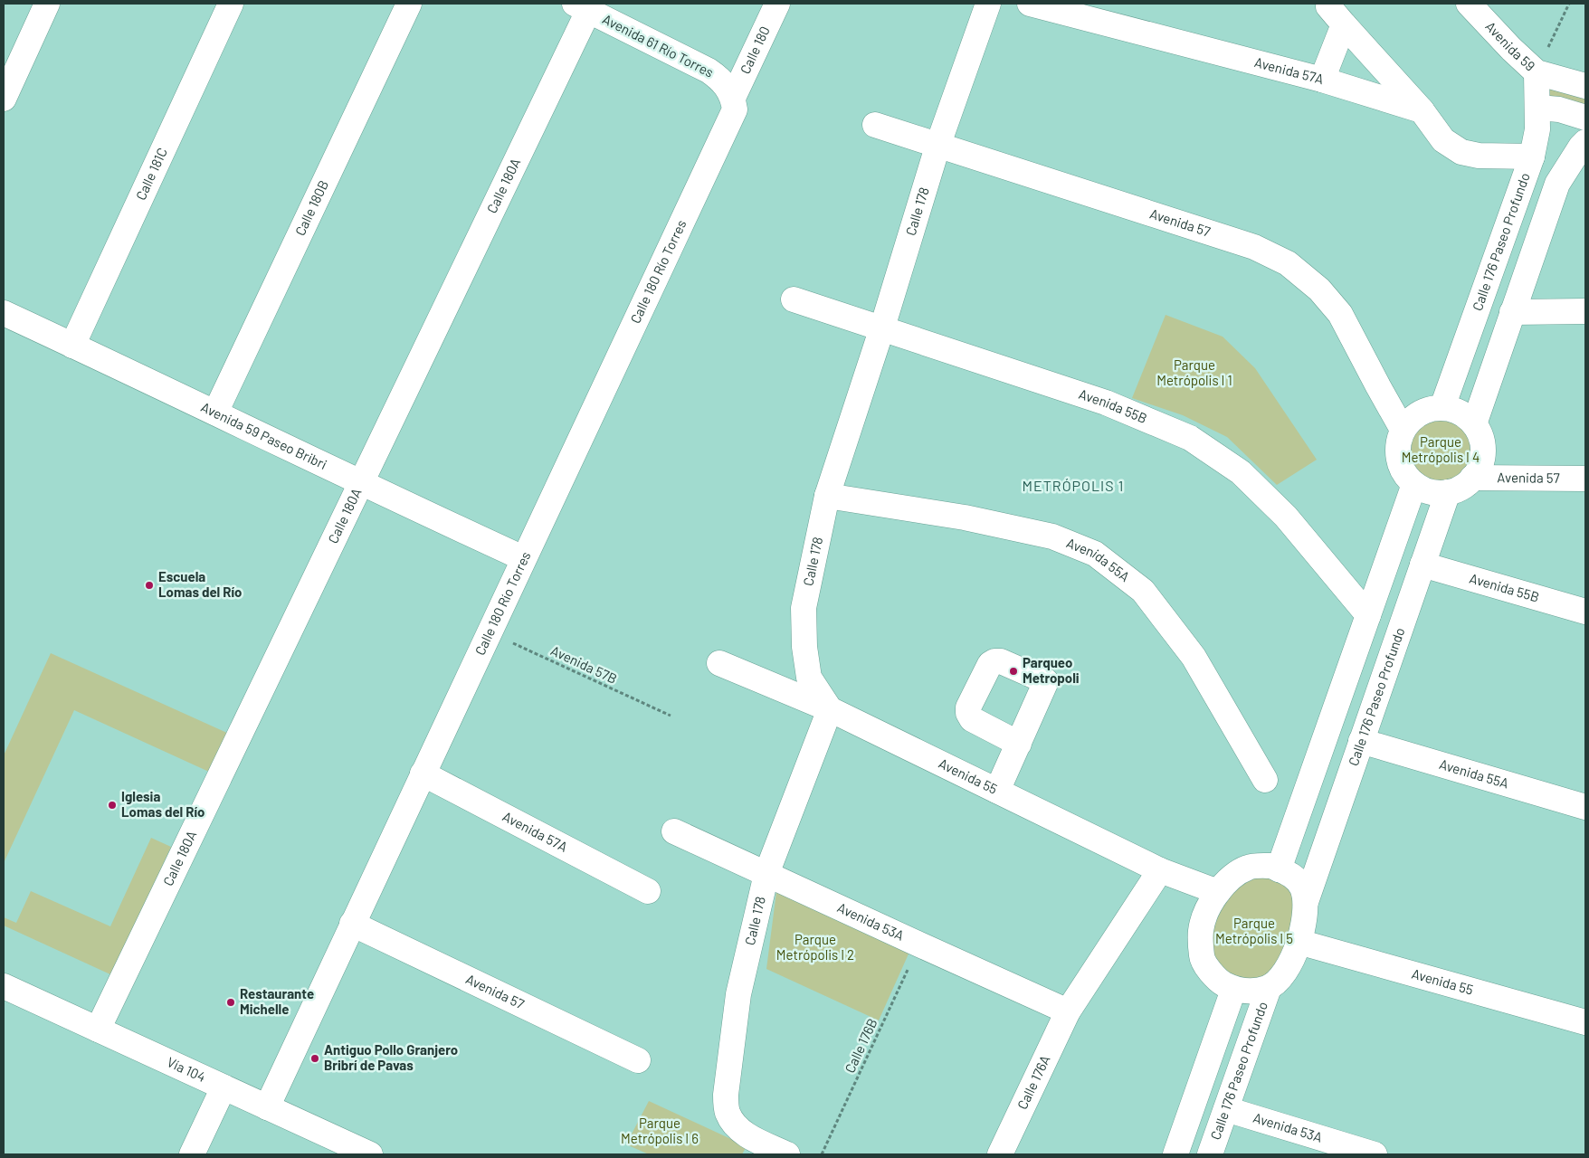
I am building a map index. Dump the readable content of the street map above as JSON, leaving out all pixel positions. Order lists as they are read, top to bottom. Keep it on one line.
{"streets":{"street":["Avenida 61 Río Torres","Avenida 59","Calle 180","Avenida 57A","Calle 181C","Calle 180A","Calle 180B","Calle 178","Avenida 57","Calle 176 Paseo Profundo","Calle 180 Río Torres","Avenida 55B","Avenida 59 Paseo Bribri","Avenida 55A","Avenida 55","Avenida 53A","Vía 104","Calle 176A"],"path":["Avenida 57B","Calle 176B"]},"crossings":[["Avenida 61 Río Torres","Calle 180"],["Avenida 61 Río Torres","Calle 180A"],["Avenida 61 Río Torres","Calle 180 Río Torres"],["Avenida 59","Calle 176 Paseo Profundo"],["Calle 180","Calle 180 Río Torres"],["Avenida 57A","Calle 180 Río Torres"],["Calle 181C","Avenida 59 Paseo Bribri"],["Calle 180A","Avenida 59 Paseo Bribri"],["Calle 180A","Vía 104"],["Calle 180B","Avenida 59 Paseo Bribri"],["Calle 178","Avenida 57"],["Calle 178","Avenida 55B"],["Calle 178","Avenida 55A"],["Calle 178","Avenida 55"],["Calle 178","Avenida 53A"],["Avenida 57","Calle 176 Paseo Profundo"],["Avenida 57","Calle 180 Río Torres"],["Calle 176 Paseo Profundo","Avenida 55B"],["Calle 176 Paseo Profundo","Avenida 55A"],["Calle 176 Paseo Profundo","Avenida 55"],["Calle 176 Paseo Profundo","Avenida 53A"],["Calle 180 Río Torres","Avenida 59 Paseo Bribri"],["Calle 180 Río Torres","Avenida 57B"],["Calle 180 Río Torres","Vía 104"],["Avenida 55","Calle 176A"],["Avenida 53A","Calle 176B"],["Avenida 53A","Calle 176A"]],"districts":["METRÓPOLIS 1"],"parks":["Parque Metrópolis I 1","Parque Metrópolis I 4","Parque Metrópolis I 5","Parque Metrópolis I 2","Parque Metrópolis I 6"],"places":["Escuela Lomas del Río","Parqueo Metropoli","Iglesia Lomas del Río","Restaurante Michelle","Antiguo Pollo Granjero Bribrí de Pavas"]}
